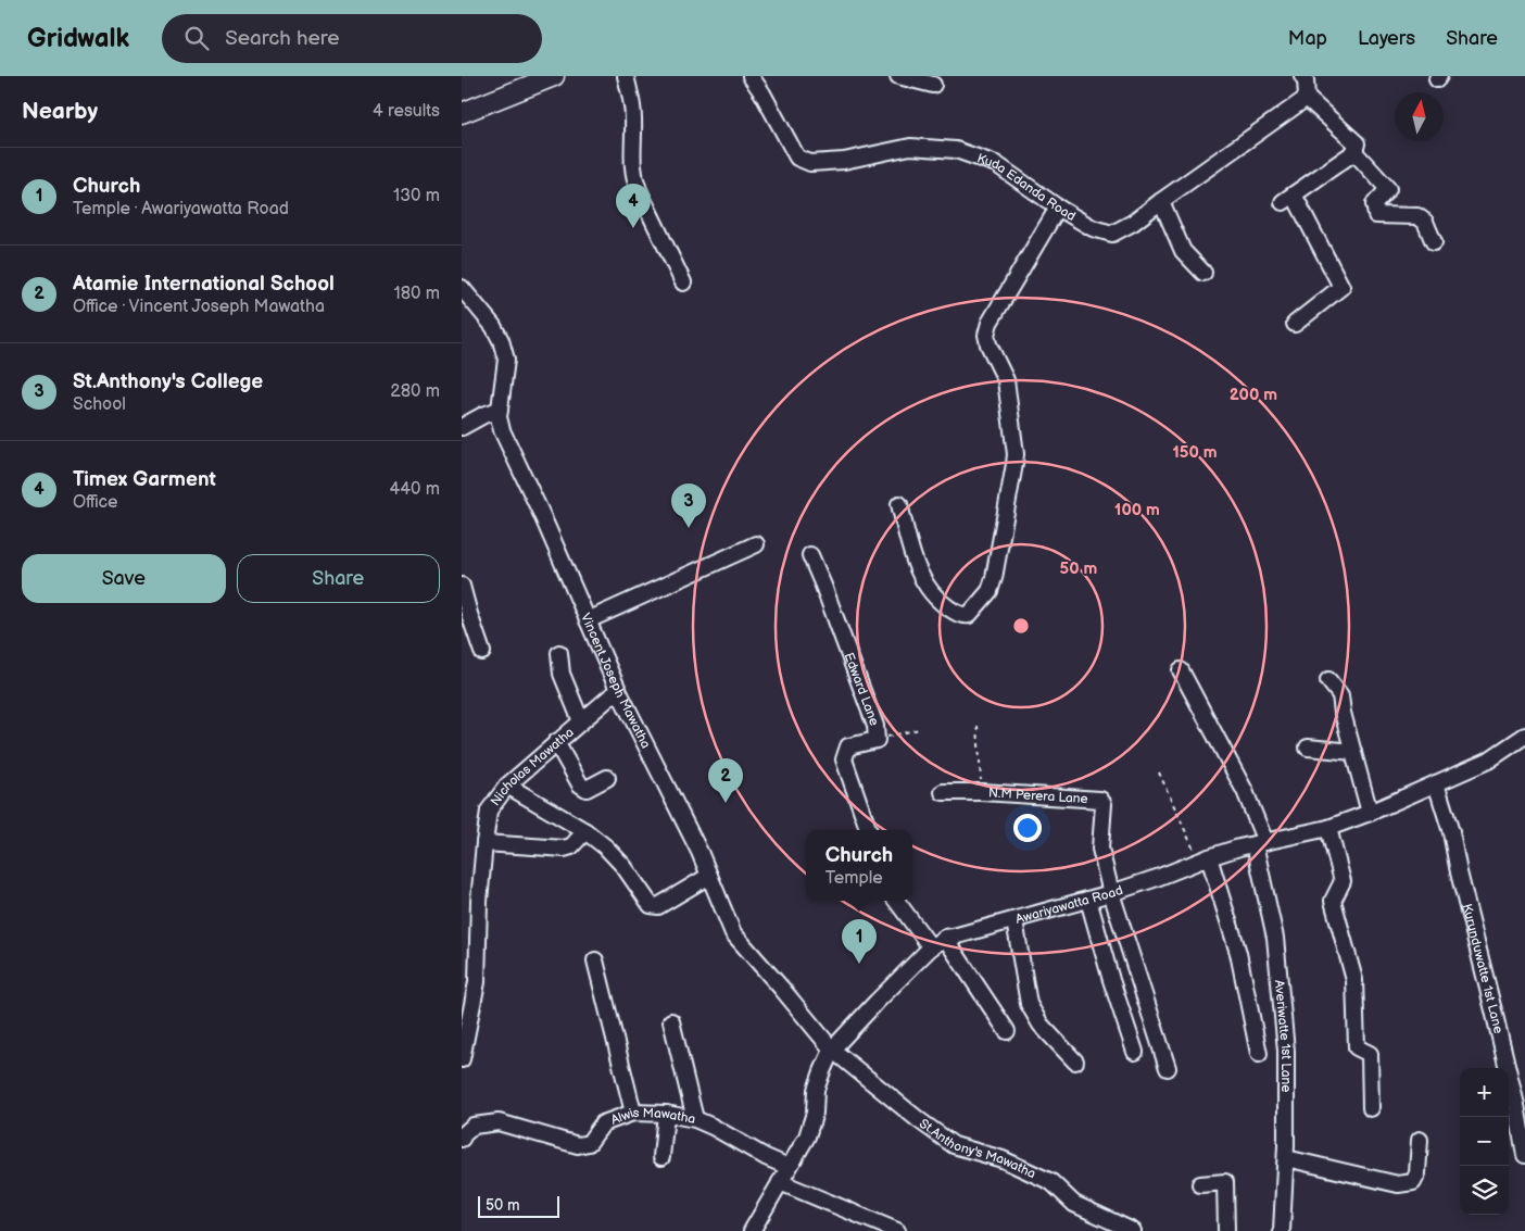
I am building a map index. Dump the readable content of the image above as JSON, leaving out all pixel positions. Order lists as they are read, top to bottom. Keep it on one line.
{"streets":{"street":["Kuda Edanda Road","Vincent Joseph Mawatha","Edward Lane","Nicholas Mawatha","N.M Perera Lane","Awariyawatta Road","Kurunduwatte 1st Lane","Averiwatte 1st Lane","Alwis Mawatha","St.Anthony's Mawatha"]},"crossings":[["Vincent Joseph Mawatha","Nicholas Mawatha"],["Vincent Joseph Mawatha","Awariyawatta Road"],["Vincent Joseph Mawatha","St.Anthony's Mawatha"],["N.M Perera Lane","Awariyawatta Road"],["Awariyawatta Road","Kurunduwatte 1st Lane"],["Awariyawatta Road","Averiwatte 1st Lane"],["Awariyawatta Road","Alwis Mawatha"],["Awariyawatta Road","St.Anthony's Mawatha"]],"scale_bar":"50 m","north":"top","page":{"header":"Gridwalk","search":"Search here","nav":["Map","Layers","Share"],"heading":["Nearby","4 results"],"list":[{"mark":"1","name":"Church","note":"Temple · Awariyawatta Road","value":"130 m"},{"mark":"2","name":"Atamie International School","note":"Office · Vincent Joseph Mawatha","value":"180 m"},{"mark":"3","name":"St.Anthony's College","note":"School","value":"280 m"},{"mark":"4","name":"Timex Garment","note":"Office","value":"440 m"}],"pins":["4","3","2","1"],"buttons":["Save","Share"],"popup":["Church","Temple"],"map_buttons":["+","−"],"scale":"50 m"},"rings":["200 m","150 m","100 m","50 m"]}
